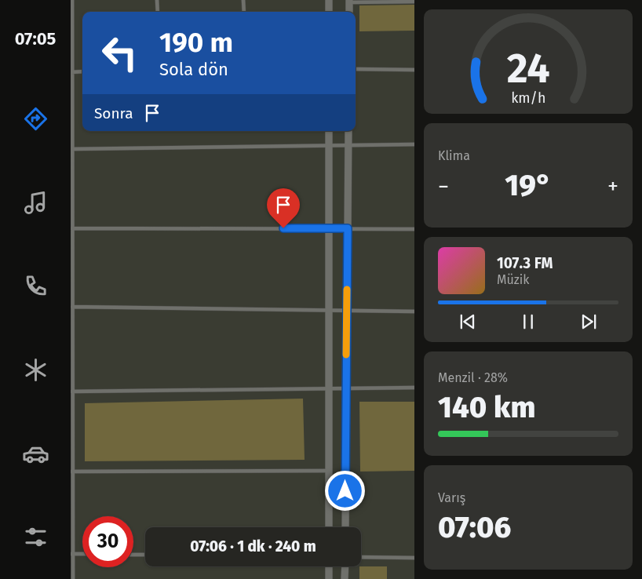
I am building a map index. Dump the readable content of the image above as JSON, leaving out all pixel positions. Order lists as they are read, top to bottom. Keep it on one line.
{"page":{"tabs":"07:05","turn":["190 m","Sola dön"],"then":"Sonra","tile":["Klima",["Menzil · 28%","140 km"],["Varış","07:06"]],"heat":["−","19°","+"],"song":["107.3 FM","Müzik"],"limit":"30","trip":"07:06 · 1 dk · 240 m","gauge":["24","km/h"]}}
